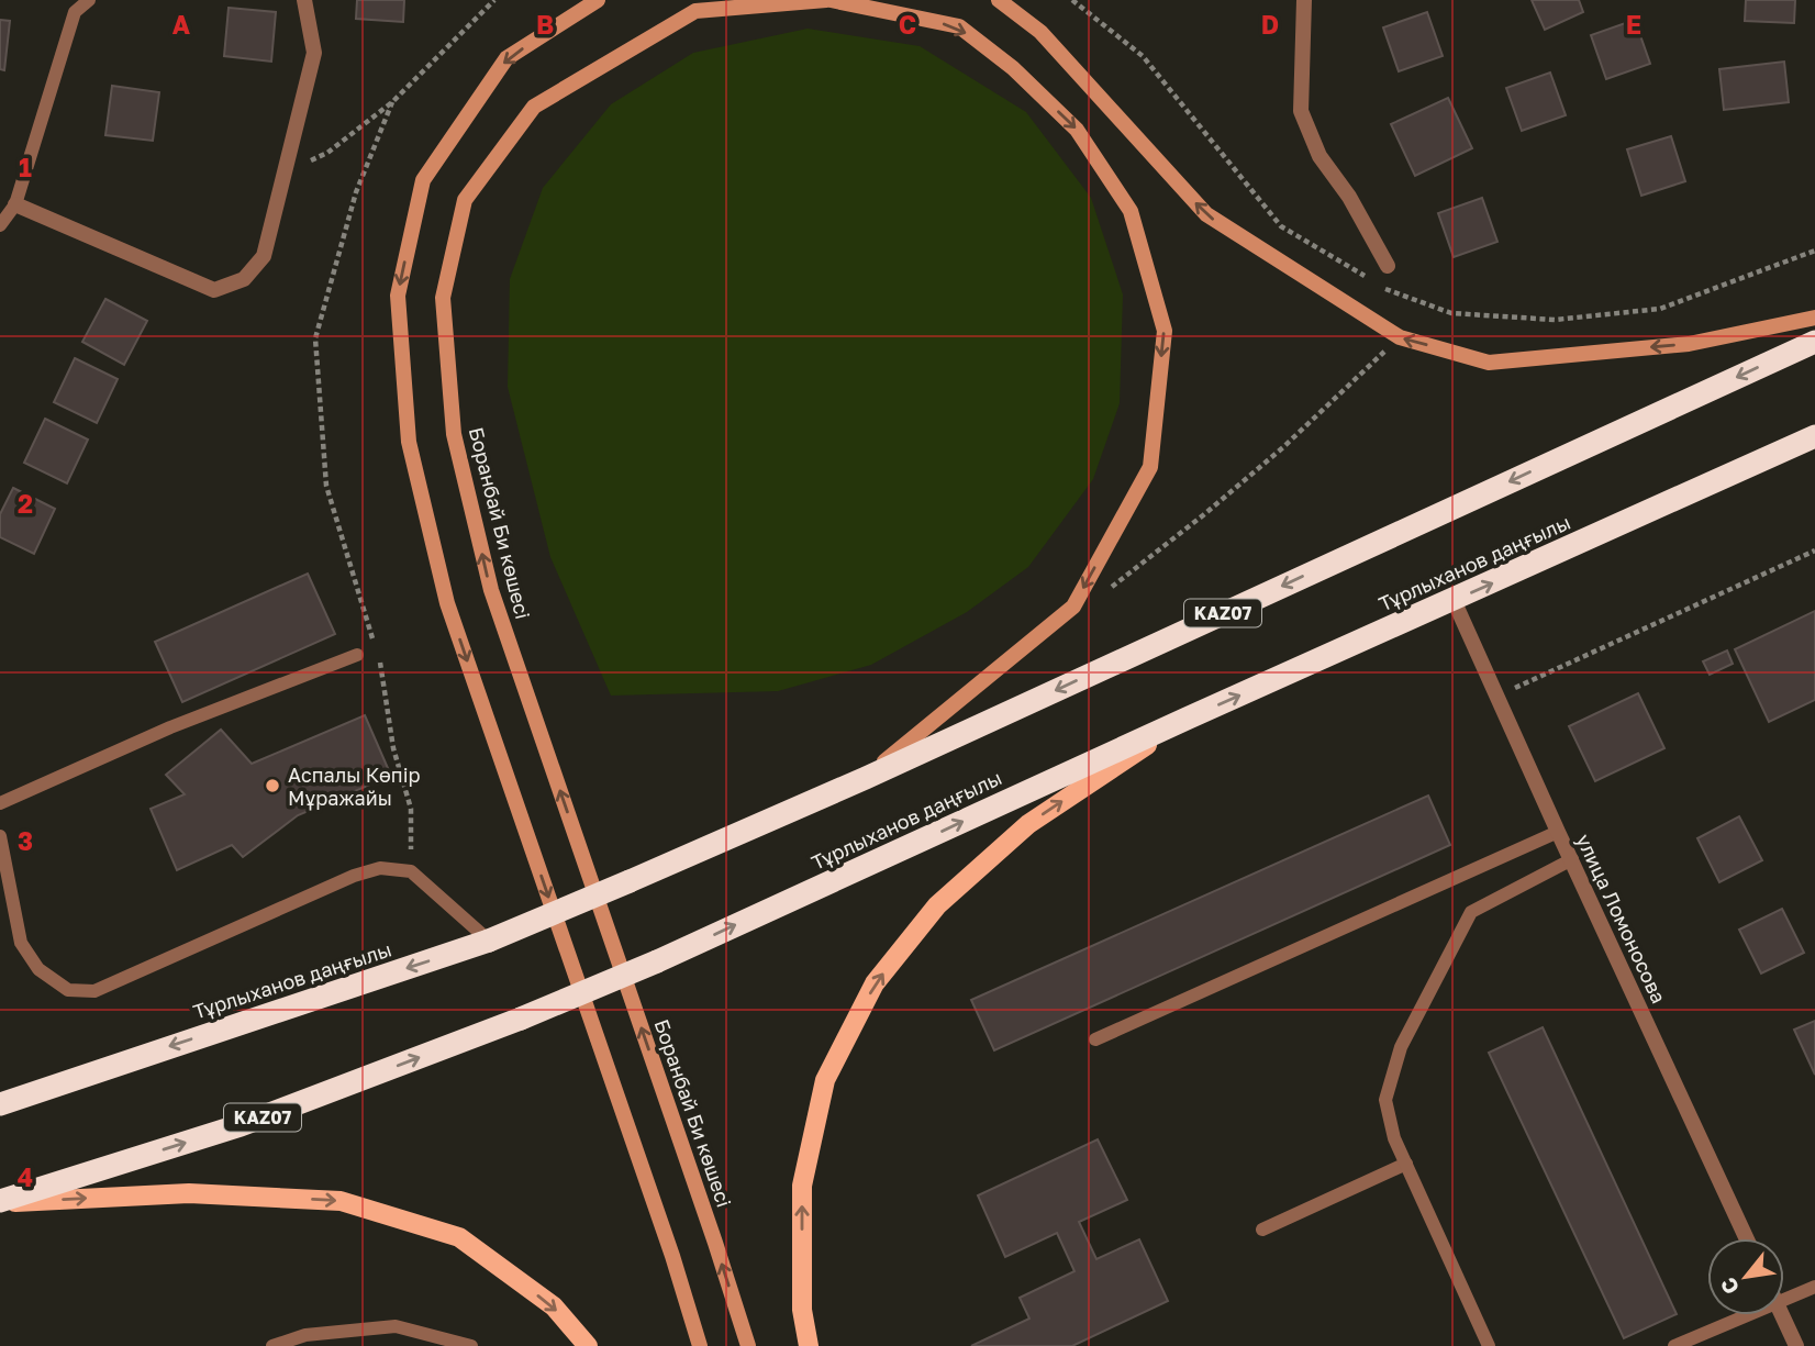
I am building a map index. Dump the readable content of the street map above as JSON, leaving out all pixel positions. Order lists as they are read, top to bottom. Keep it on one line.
{"streets":{"highway":["Тұрлыханов даңғылы","KAZ07"],"main road":["Боранбай Би көшесі"],"street":["улица Ломоносова"]},"crossings":[["Тұрлыханов даңғылы","улица Ломоносова"]],"places":["Аспалы Көпір Мұражайы"],"north":"bottom left","grid":{"columns":["A","B","C","D","E"],"rows":["1","2","3","4"]}}
